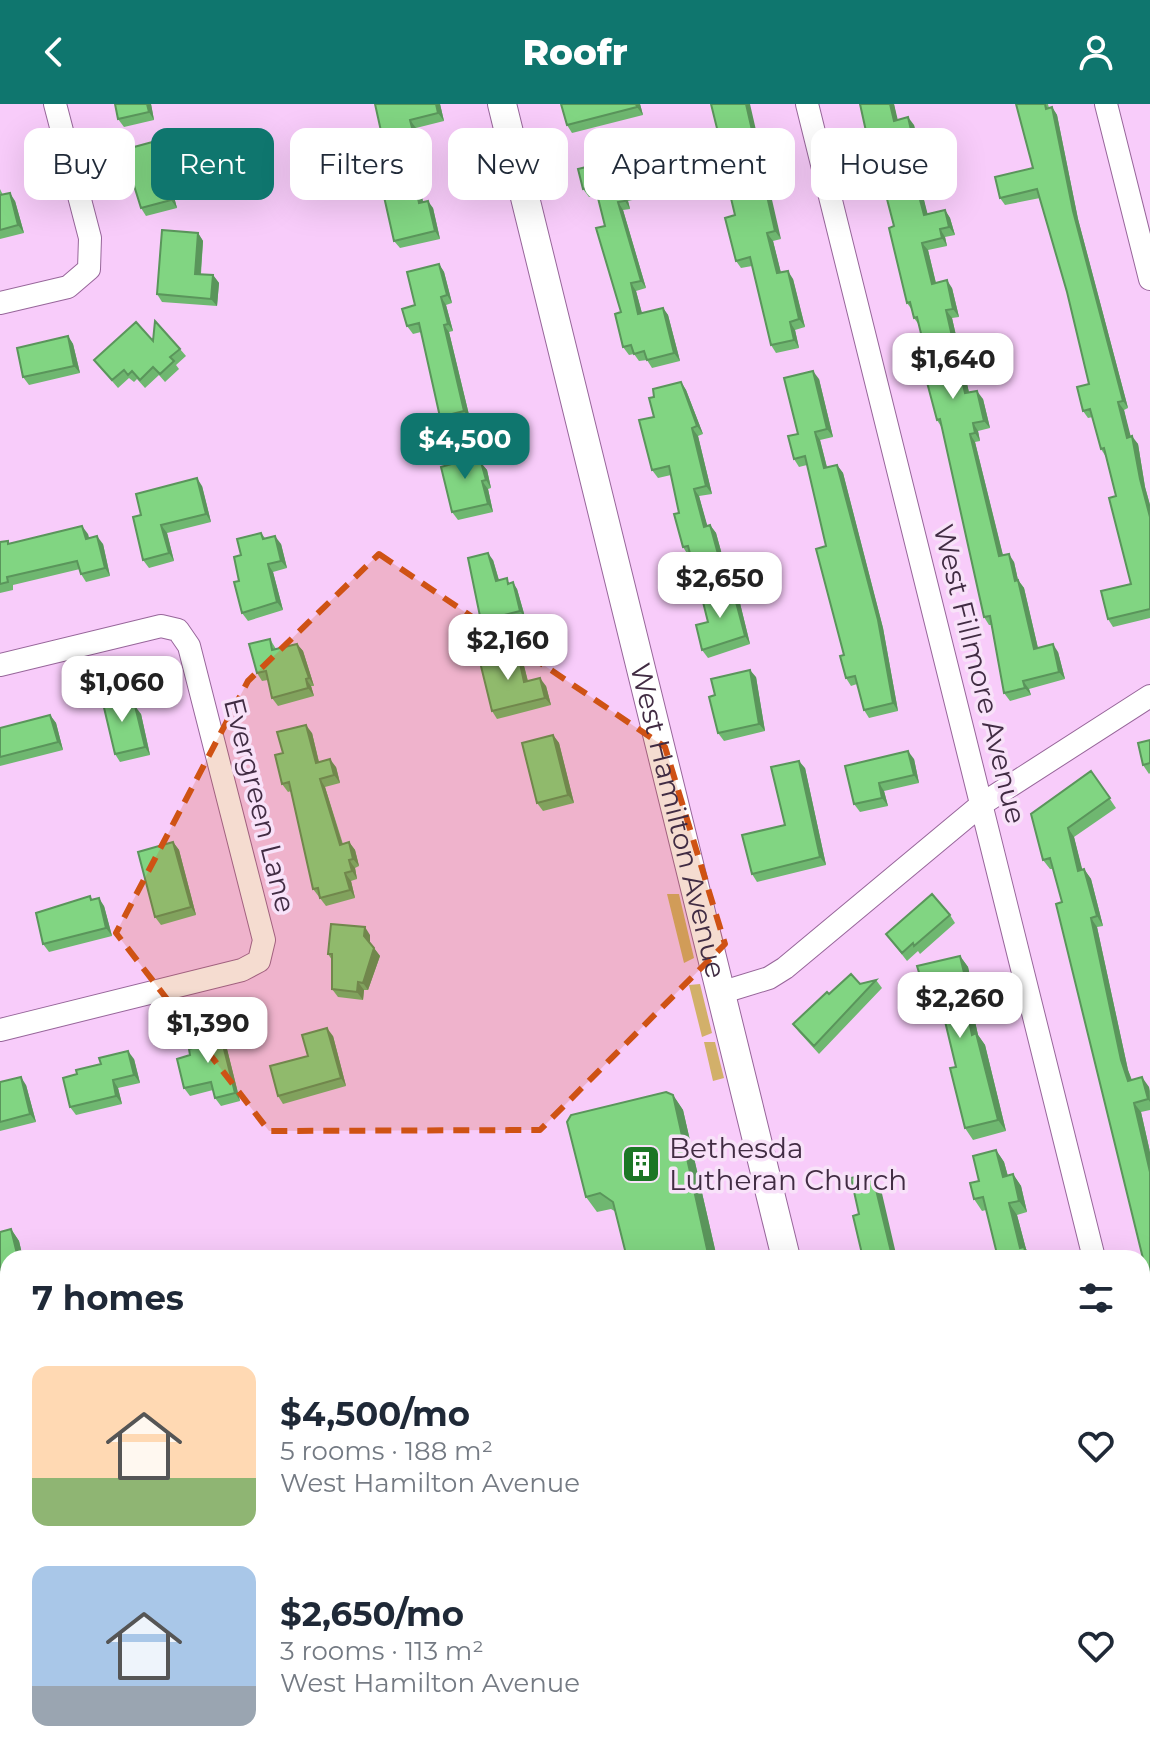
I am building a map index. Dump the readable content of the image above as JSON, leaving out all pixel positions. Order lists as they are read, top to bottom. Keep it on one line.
{"streets":{"street":["West Fillmore Avenue","Evergreen Lane","West Hamilton Avenue"]},"places":{"building":["Bethesda Lutheran Church"]},"page":{"header":"Roofr","chip":["Buy","Rent","Filters","New","Apartment","House"],"price":["$1,640","$4,500","$2,650","$2,160","$1,060","$2,260","$1,390"],"heading":"7 homes","list":[{"name":"$4,500/mo","note":"5 rooms · 188 m² · West Hamilton Avenue"},{"name":"$2,650/mo","note":"3 rooms · 113 m² · West Hamilton Avenue"}]}}
